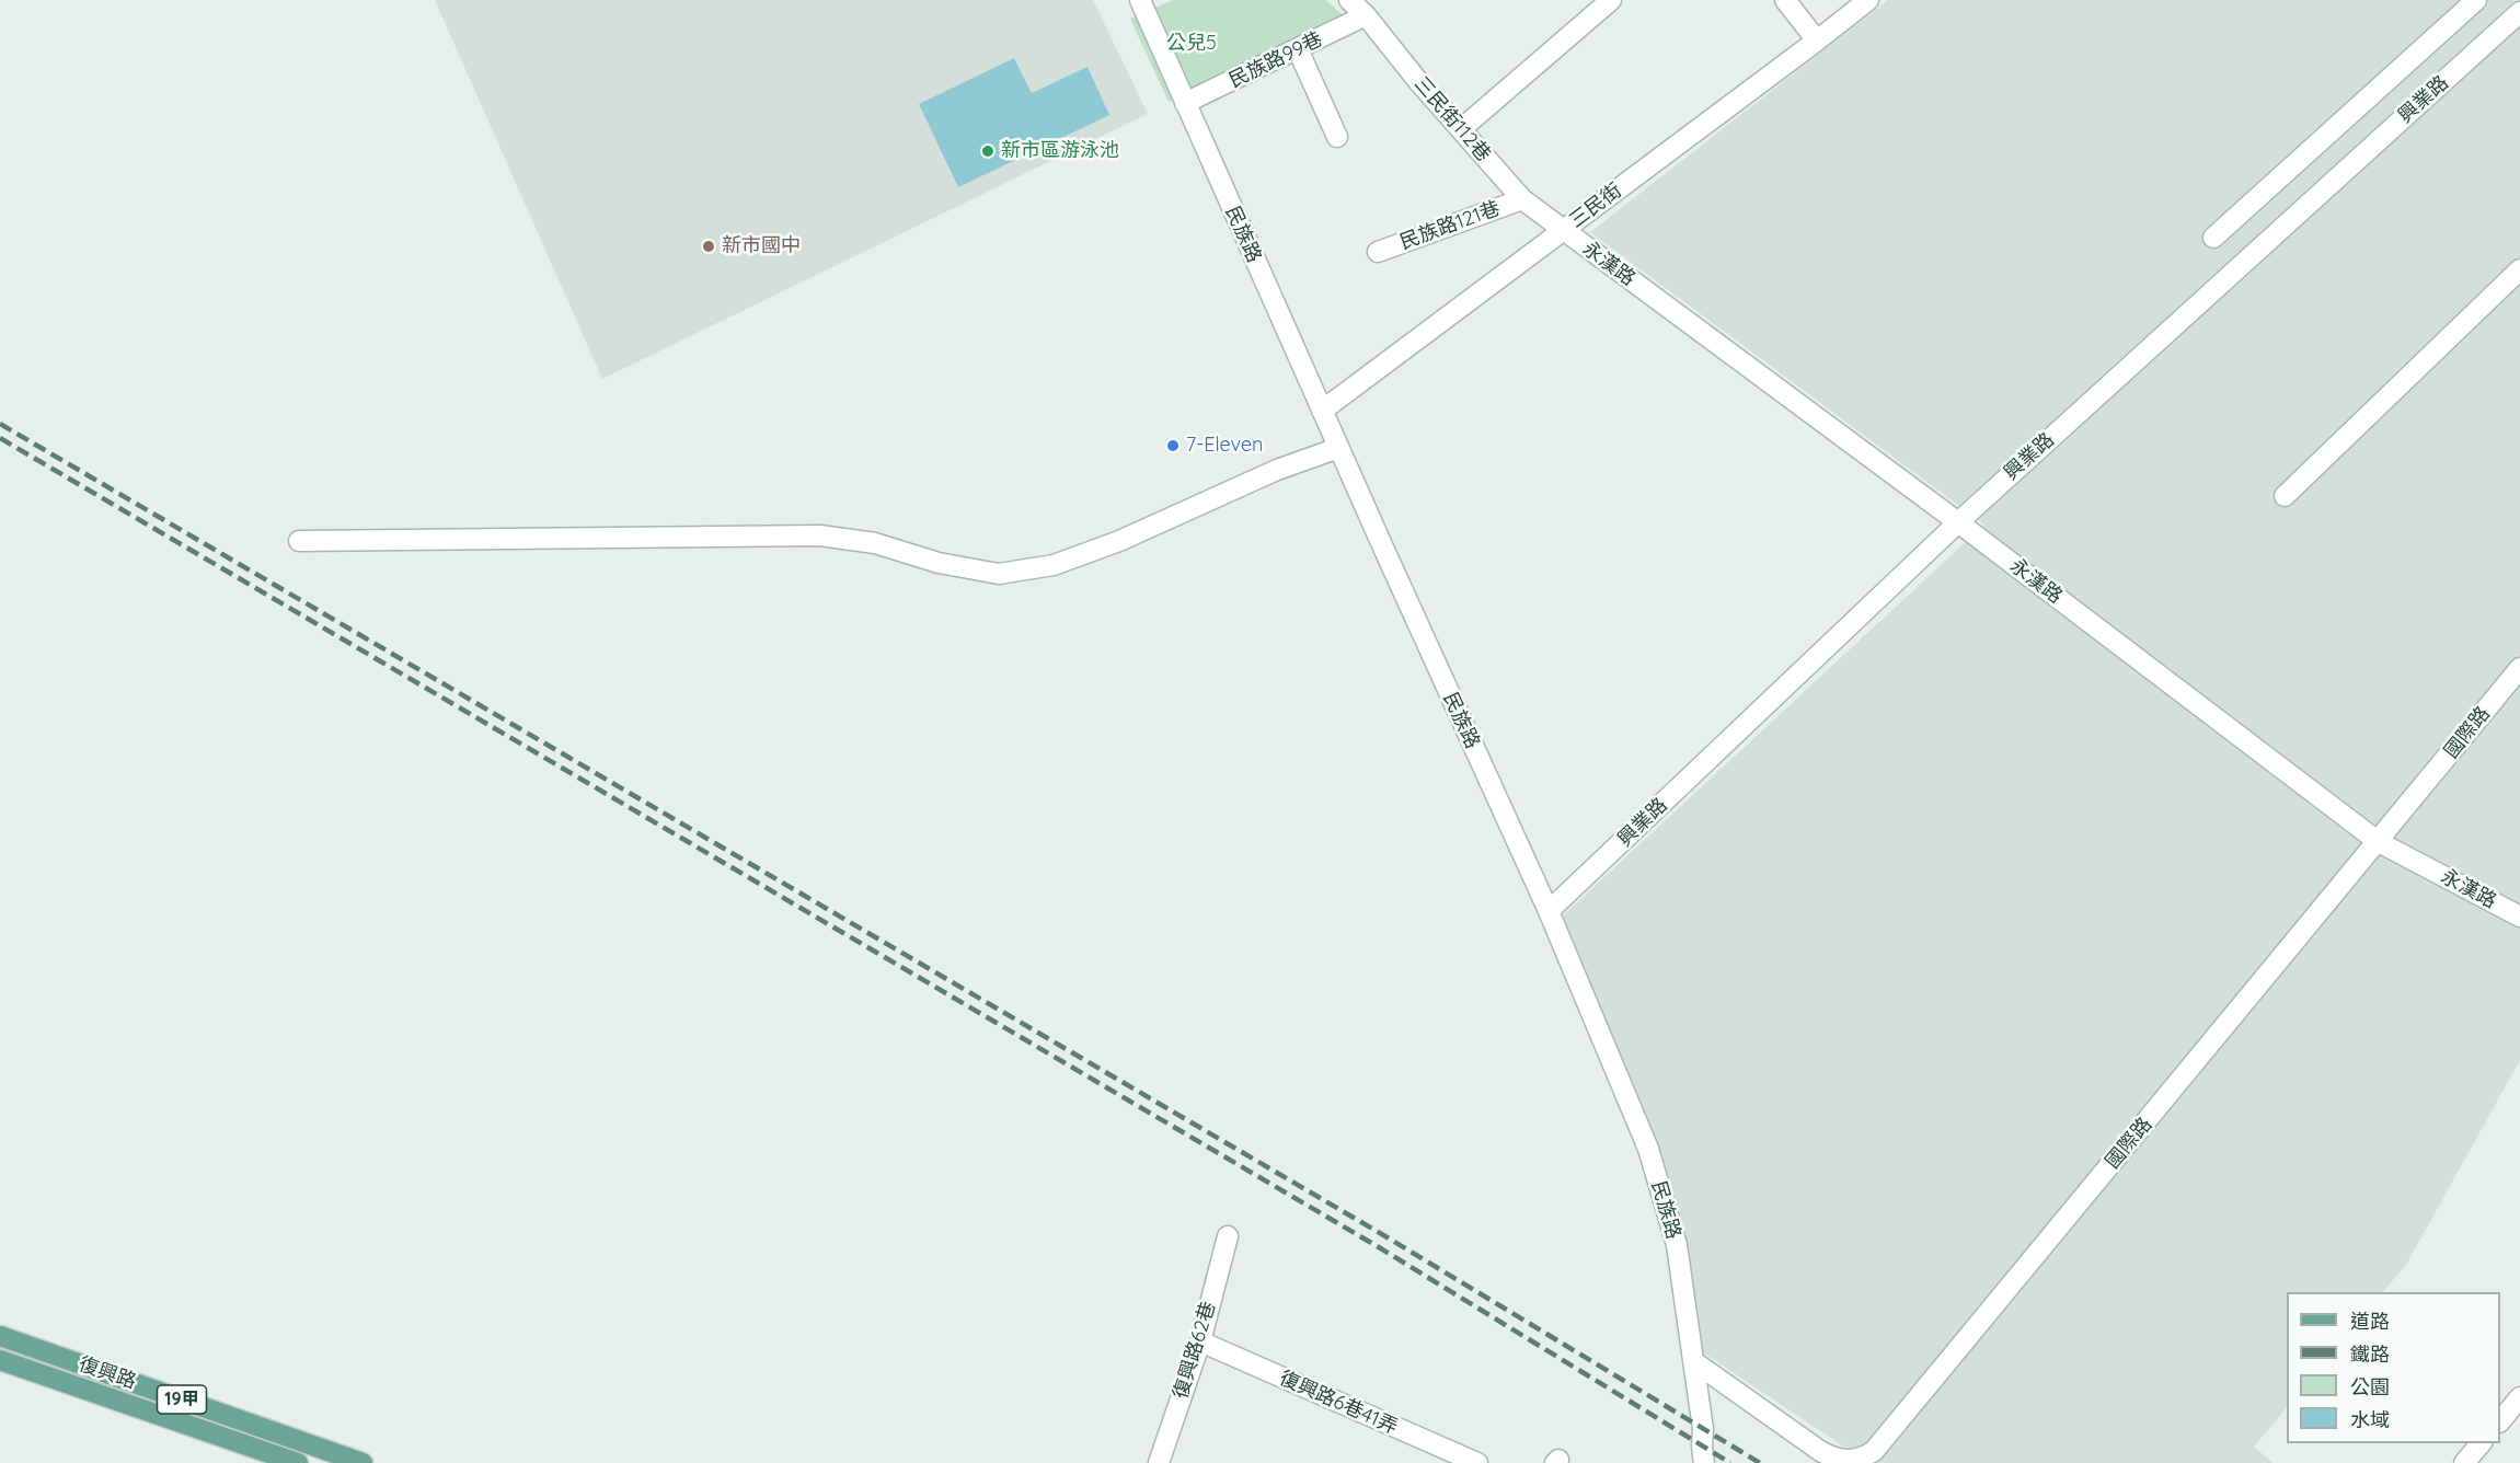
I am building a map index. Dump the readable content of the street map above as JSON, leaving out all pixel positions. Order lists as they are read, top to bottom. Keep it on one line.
{"streets":{"main road":["復興路","19甲"],"street":["民族路99巷","興業路","三民街112巷","三民街","民族路121巷","民族路","永漢路","國際路","復興路62巷","復興路6巷41弄"]},"crossings":[["民族路99巷","三民街112巷"],["民族路99巷","民族路"],["興業路","民族路"],["興業路","永漢路"],["三民街112巷","三民街"],["三民街112巷","民族路121巷"],["三民街112巷","永漢路"],["三民街","民族路"],["三民街","永漢路"],["民族路","國際路"],["永漢路","國際路"],["復興路62巷","復興路6巷41弄"]],"parks":["公兒5"],"places":["新市區游泳池","新市國中","7-Eleven"],"legend":["道路","鐵路","公園","水域"]}
